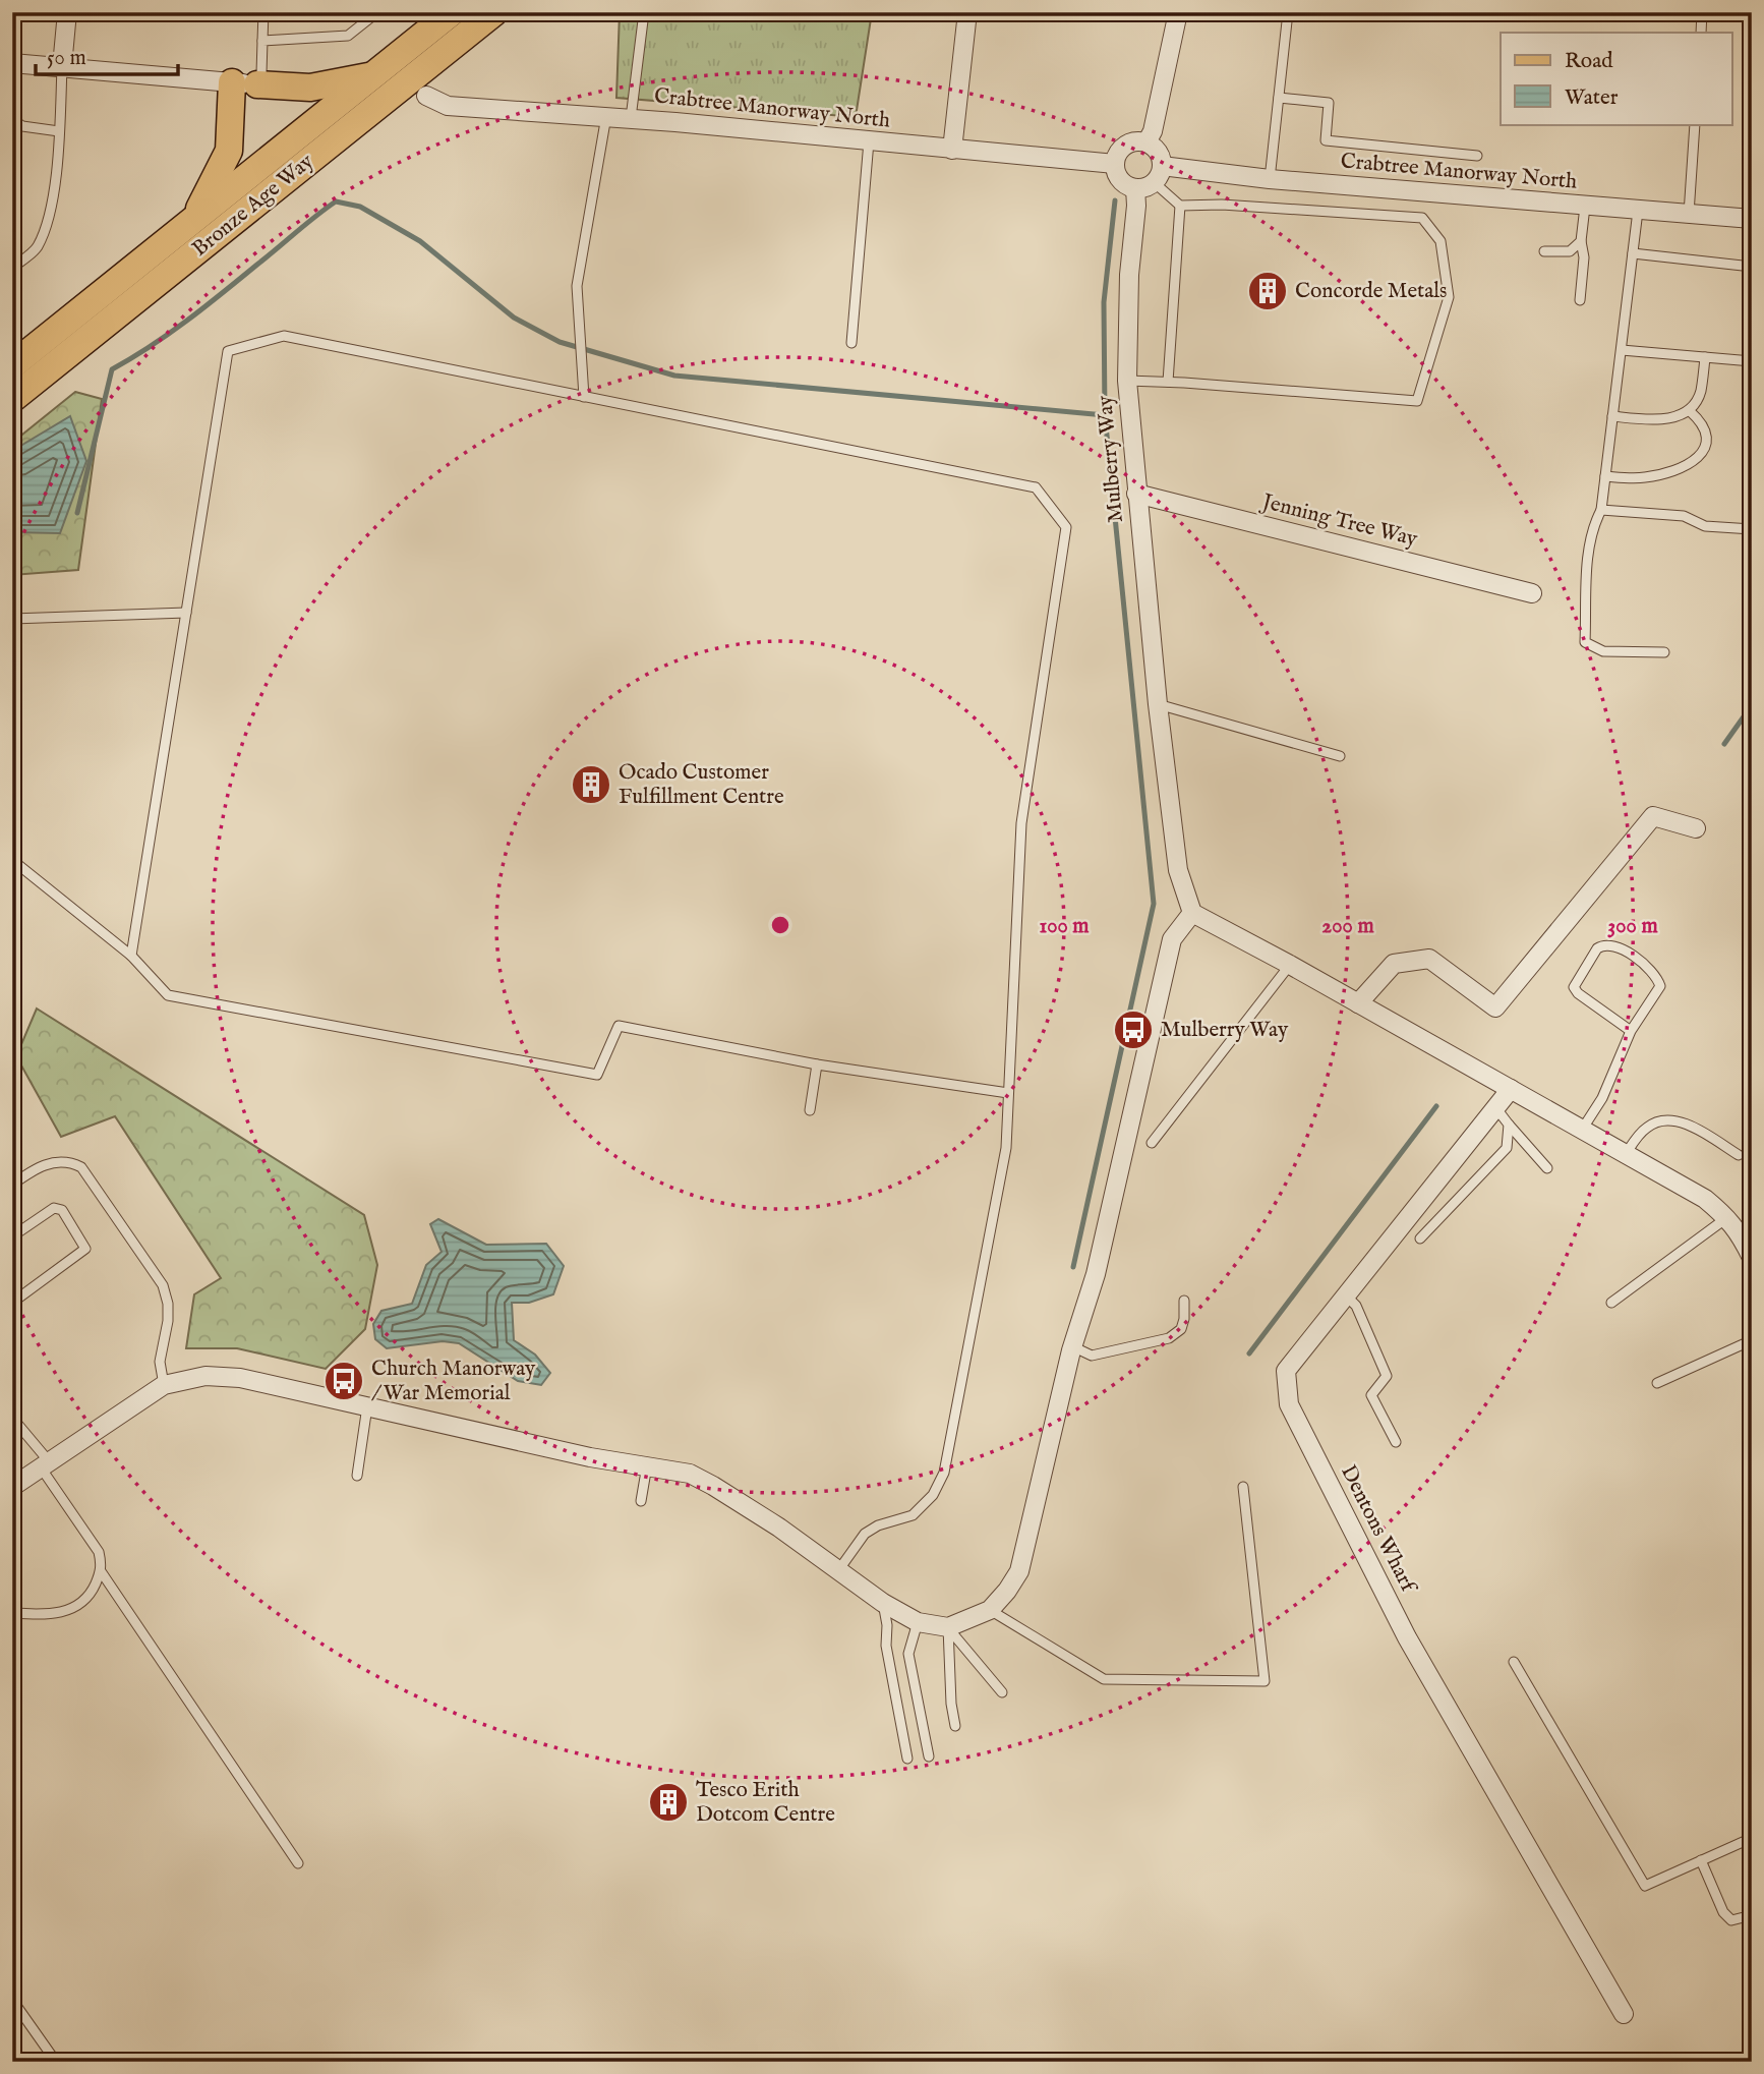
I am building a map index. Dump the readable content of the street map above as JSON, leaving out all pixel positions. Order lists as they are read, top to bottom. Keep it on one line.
{"streets":{"main road":["Bronze Age Way"],"street":["Crabtree Manorway North","Mulberry Way","Jenning Tree Way","Dentons Wharf"]},"crossings":[["Crabtree Manorway North","Mulberry Way"],["Mulberry Way","Jenning Tree Way"]],"places":{"building":["Concorde Metals","Ocado Customer Fulfillment Centre","Tesco Erith Dotcom Centre"],"bus stop":["Mulberry Way","Church Manorway / War Memorial"]},"legend":["Road","Water"],"scale_bar":"50 m","rings":["100 m","200 m","300 m"]}
